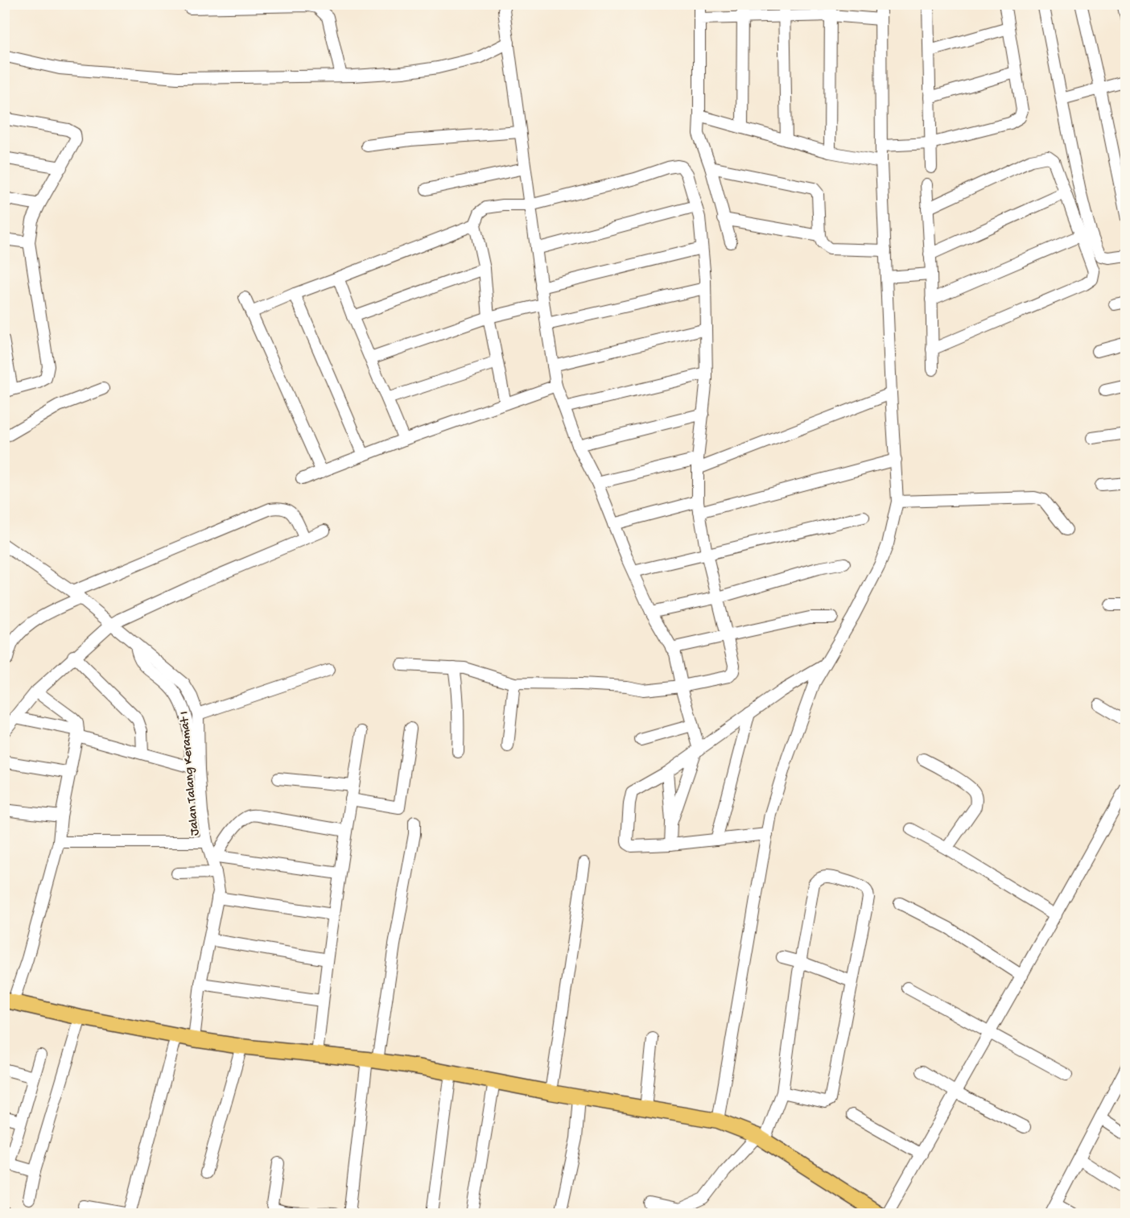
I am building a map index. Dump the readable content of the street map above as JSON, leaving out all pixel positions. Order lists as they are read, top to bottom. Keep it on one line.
{"streets":{"street":["Jalan Talang Keramat I"]}}
